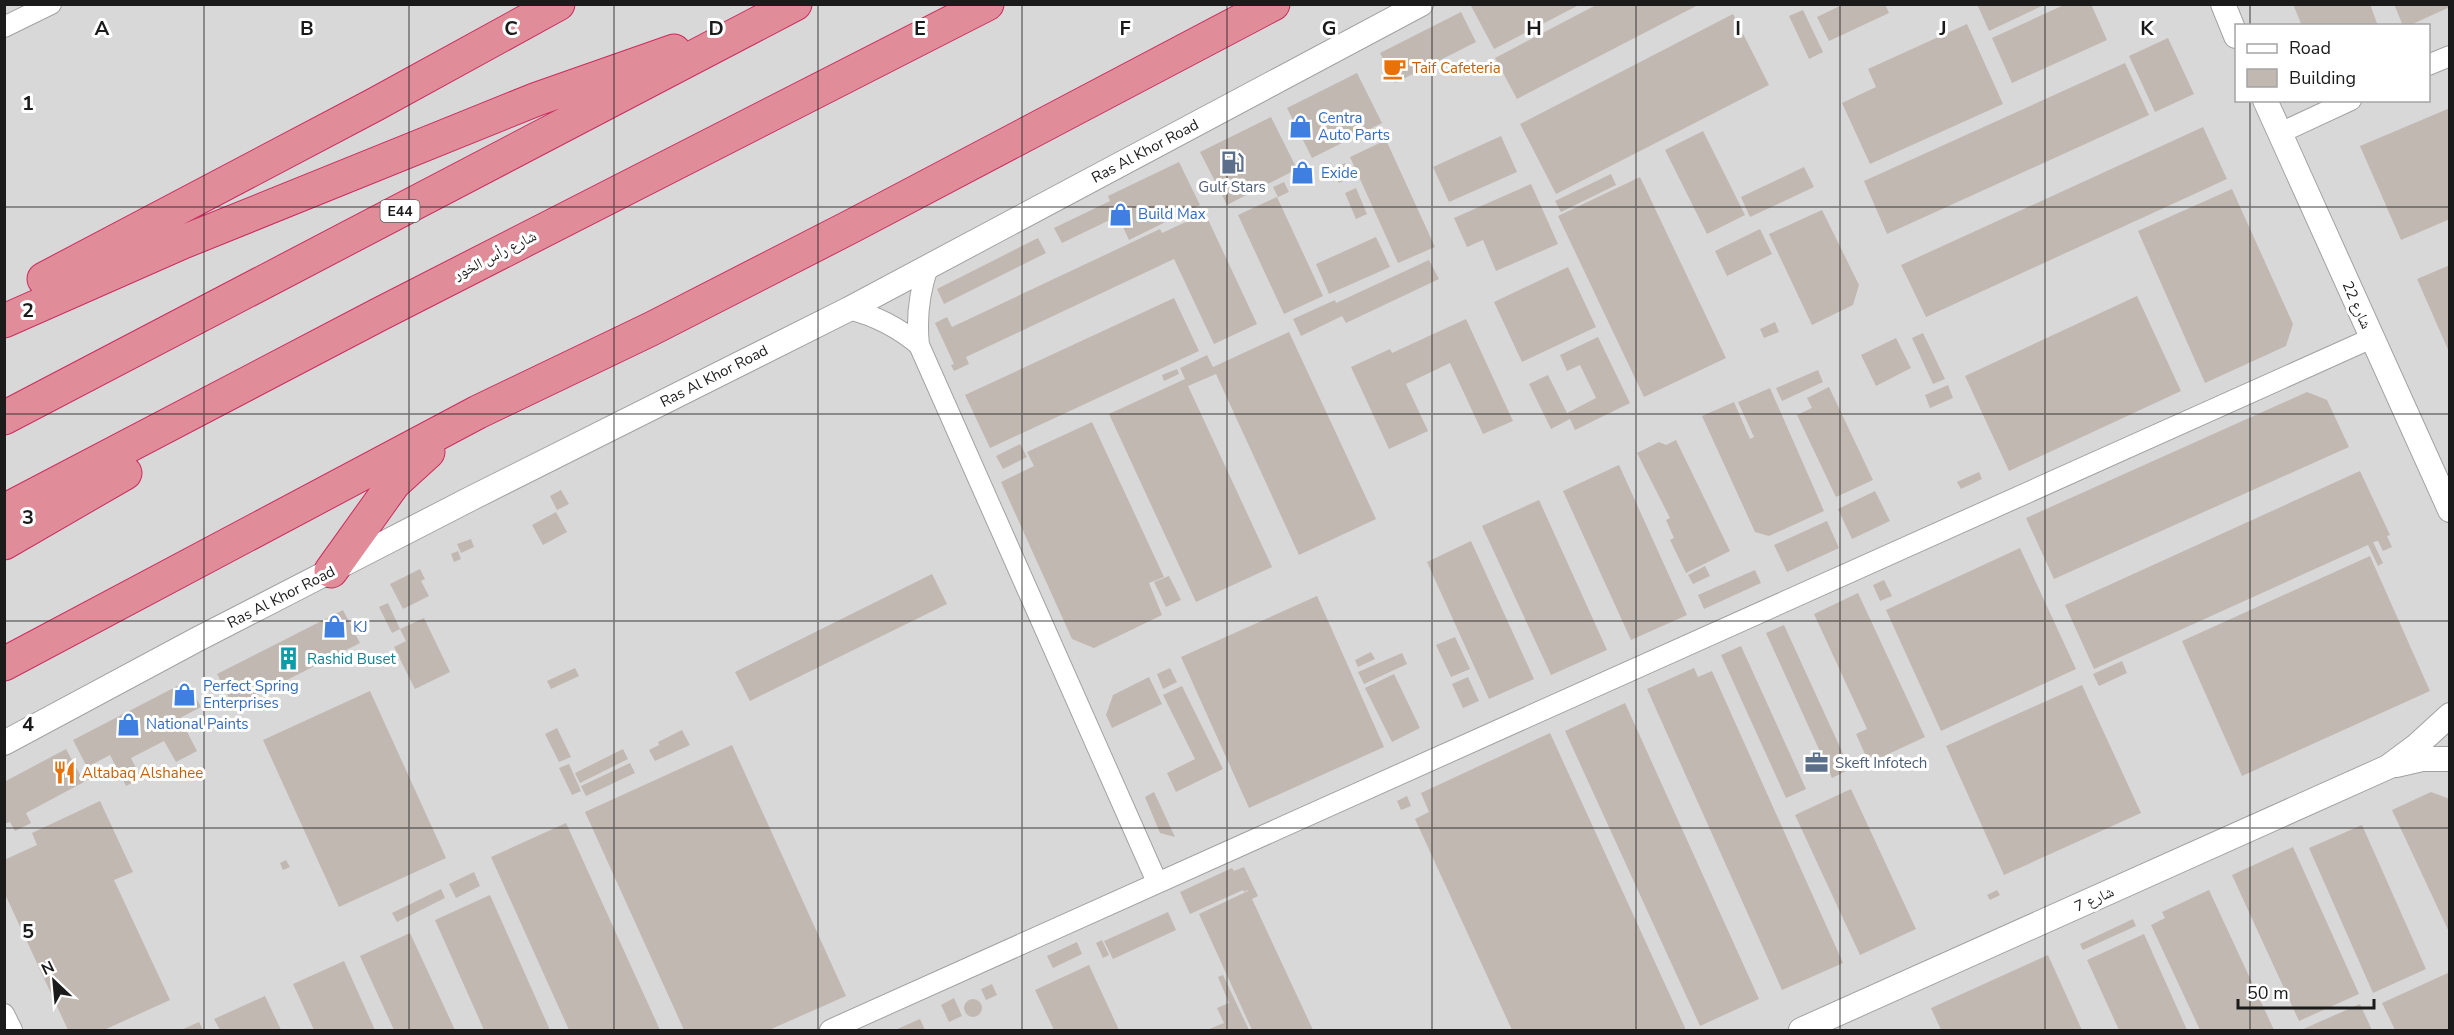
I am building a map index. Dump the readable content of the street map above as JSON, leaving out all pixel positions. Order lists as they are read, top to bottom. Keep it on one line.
{"streets":{"highway":["E44","شارع رأس الخور"],"street":["Ras Al Khor Road","شارع 22","شارع 7"]},"places":{"cafe":["Taif Cafeteria"],"shop":["Centra Auto Parts","Exide","Build Max","KJ","Perfect Spring Enterprises","National Paints"],"fuel station":["Gulf Stars"],"building":["Rashid Buset"],"office":["Skeft Infotech"],"restaurant":["Altabaq Alshahee"]},"legend":["Road","Building"],"scale_bar":"50 m","north":"top left","grid":{"columns":["A","B","C","D","E","F","G","H","I","J","K"],"rows":["1","2","3","4","5"]}}
